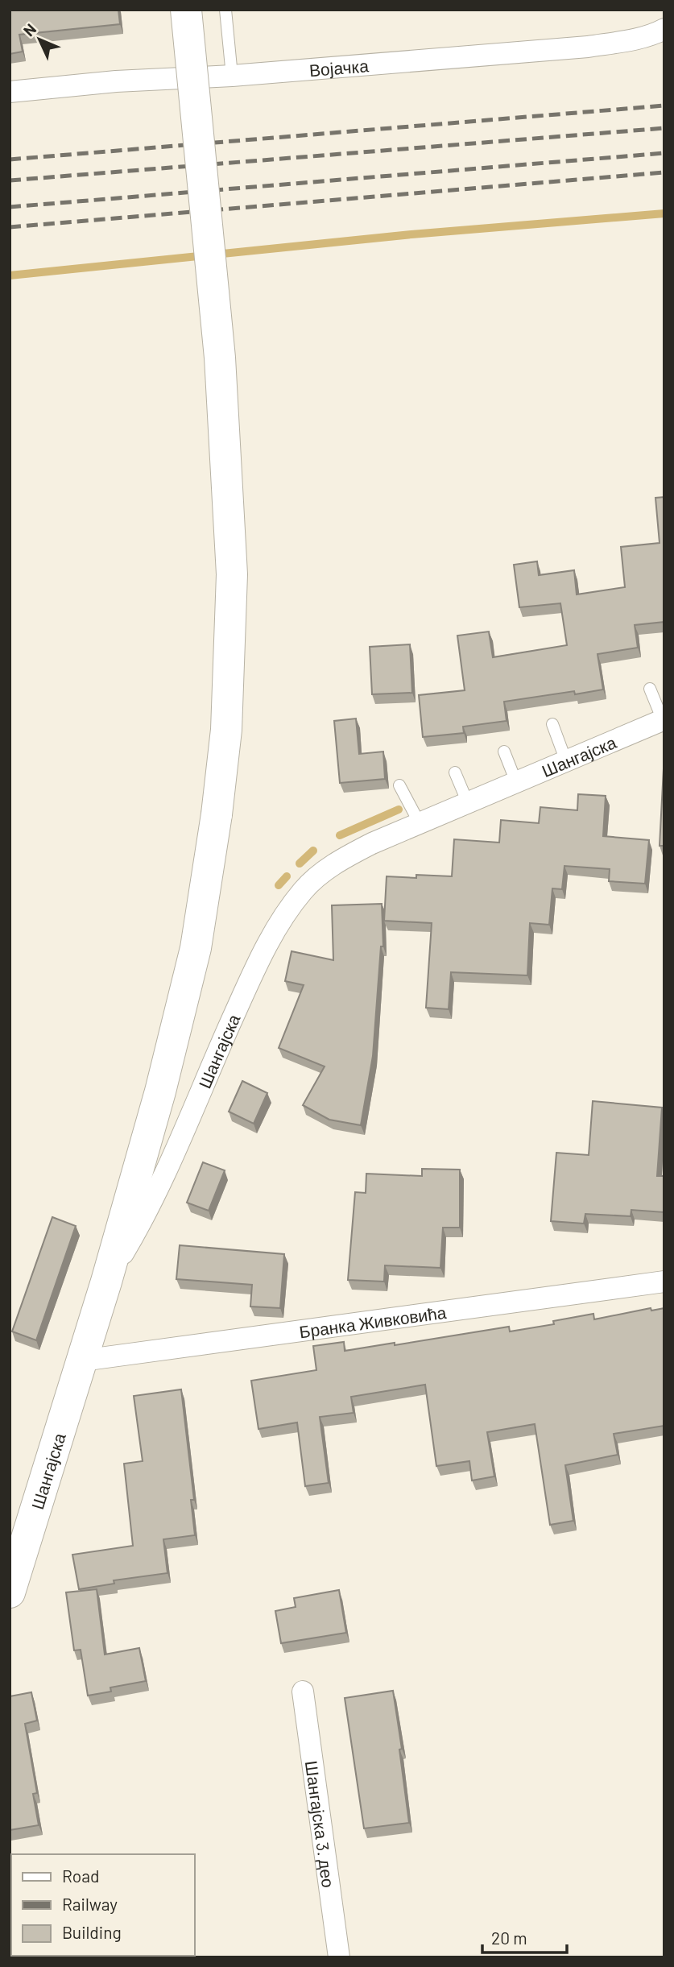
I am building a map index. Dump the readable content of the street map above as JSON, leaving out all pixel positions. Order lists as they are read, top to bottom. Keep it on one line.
{"streets":{"main road":["Шангајска"],"street":["Војачка","Бранка Живковића","Шангајска 3. део"]},"crossings":[["Шангајска","Бранка Живковића"]],"legend":["Road","Railway","Building"],"scale_bar":"20 m","north":"top left"}
